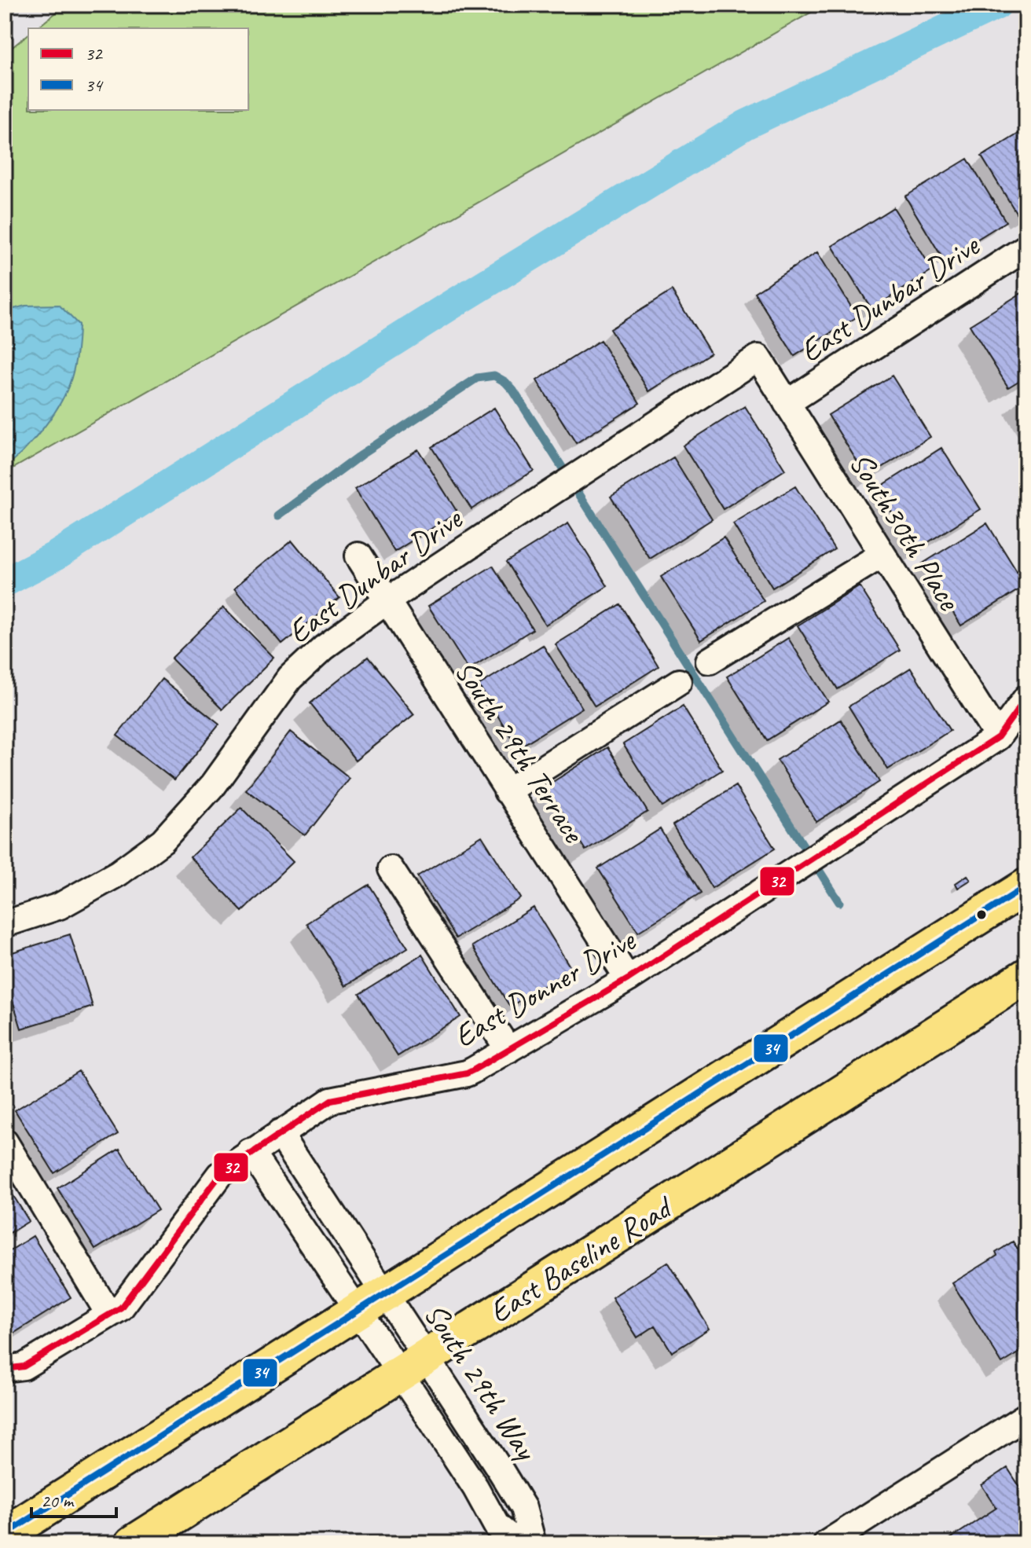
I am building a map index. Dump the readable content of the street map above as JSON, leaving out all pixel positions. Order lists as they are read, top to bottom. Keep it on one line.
{"streets":{"main road":["East Baseline Road"],"street":["East Dunbar Drive","South30th Place","South 29th Terrace","East Donner Drive","South 29th Way"]},"crossings":[["East Dunbar Drive","South30th Place"],["East Dunbar Drive","South 29th Terrace"],["South30th Place","East Donner Drive"],["South 29th Terrace","East Donner Drive"],["East Donner Drive","South 29th Way"],["East Baseline Road","South 29th Way"]],"lines":["transit line 32","transit line 34"],"legend":["32","34"],"scale_bar":"20 m"}
